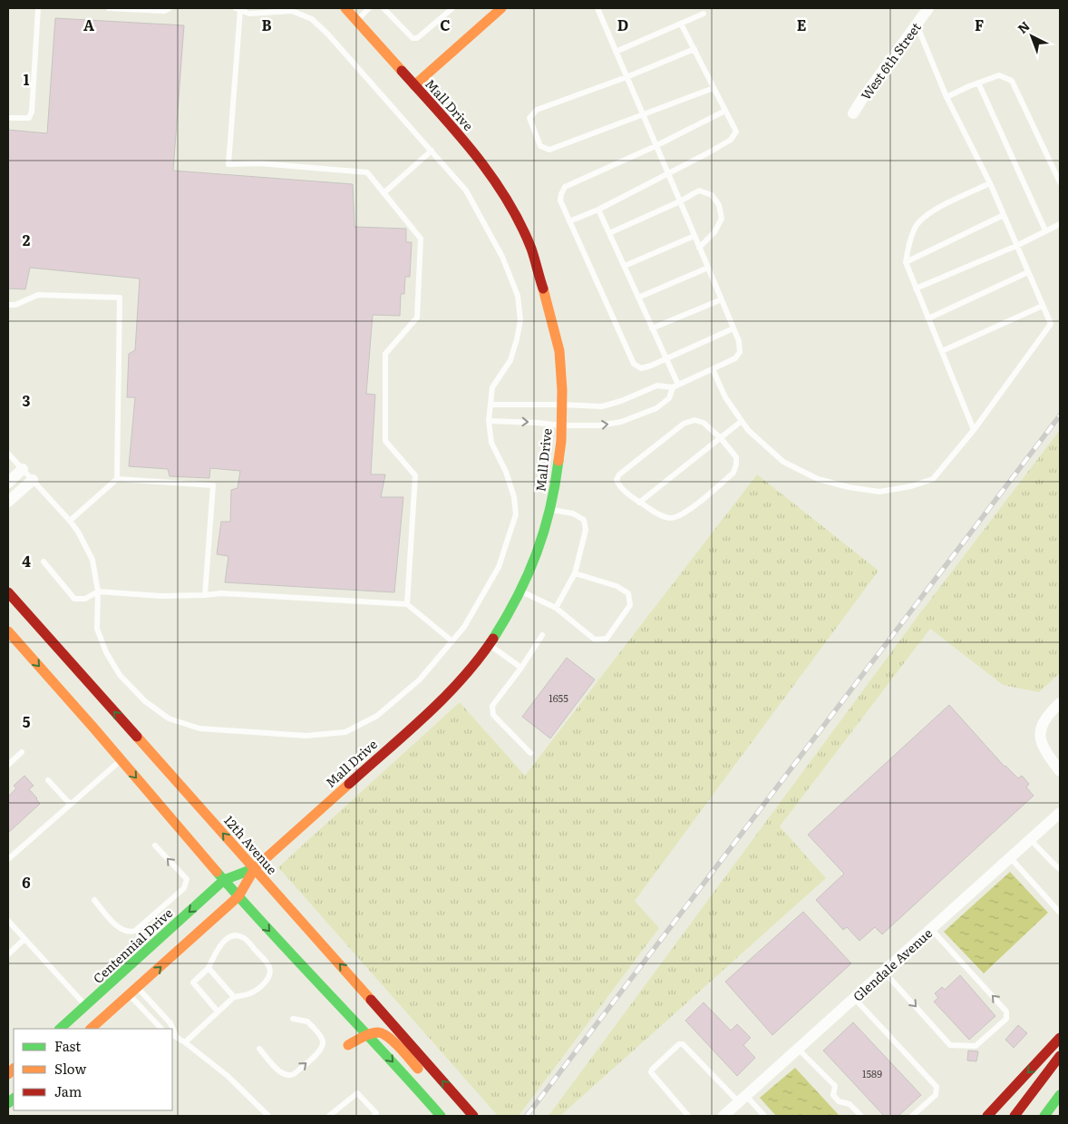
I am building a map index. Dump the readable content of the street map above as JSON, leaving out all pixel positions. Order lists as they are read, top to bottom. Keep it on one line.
{"streets":{"main road":["Mall Drive","12th Avenue","Centennial Drive"],"street":["West 6th Street","Glendale Avenue"]},"crossings":[["Mall Drive","12th Avenue"],["Mall Drive","Centennial Drive"]],"house_numbers":["1655","1589"],"legend":["Fast","Slow","Jam"],"north":"top left","grid":{"columns":["A","B","C","D","E","F"],"rows":["1","2","3","4","5","6"]}}
